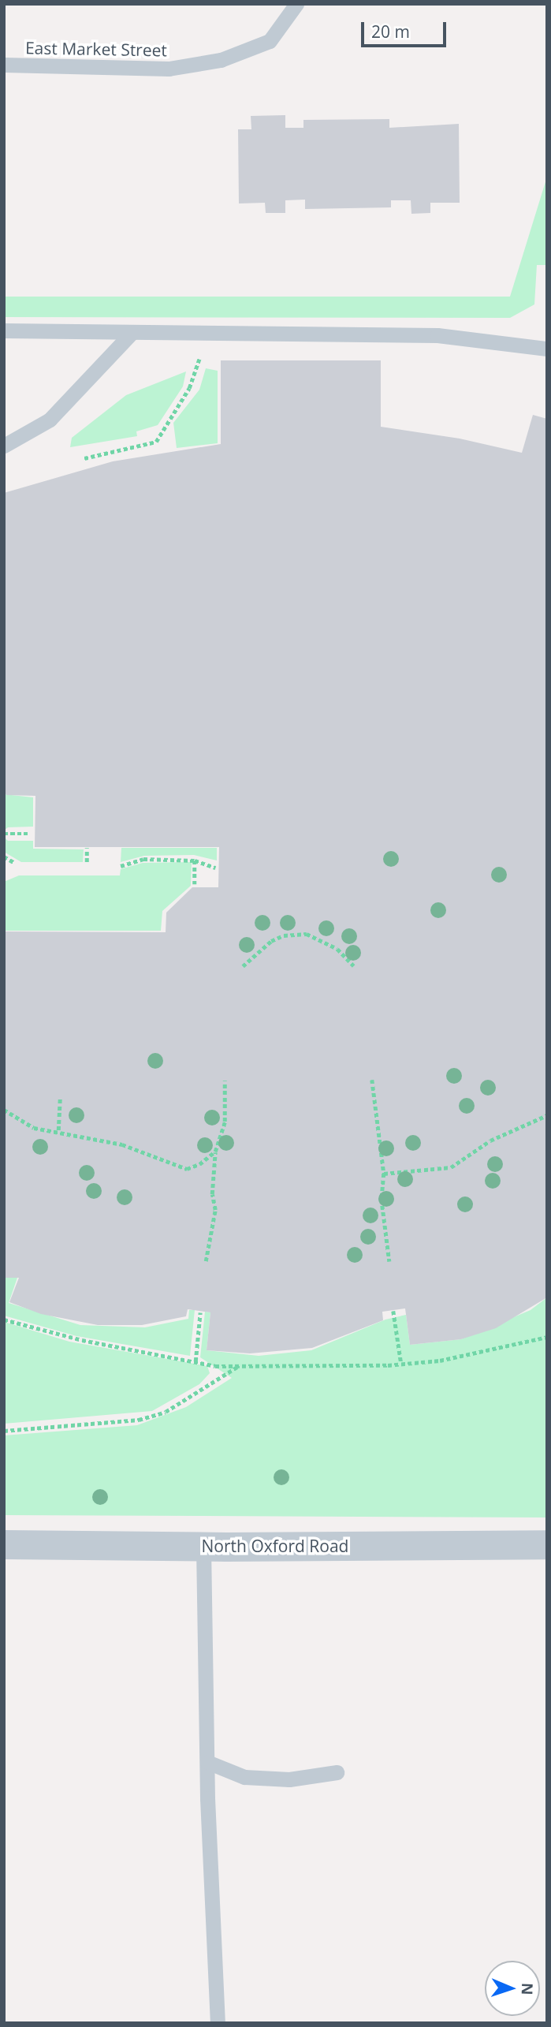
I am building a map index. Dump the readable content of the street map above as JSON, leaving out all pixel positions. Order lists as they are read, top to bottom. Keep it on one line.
{"streets":{"street":["North Oxford Road"],"lane":["East Market Street"]},"scale_bar":"20 m","north":"right"}
